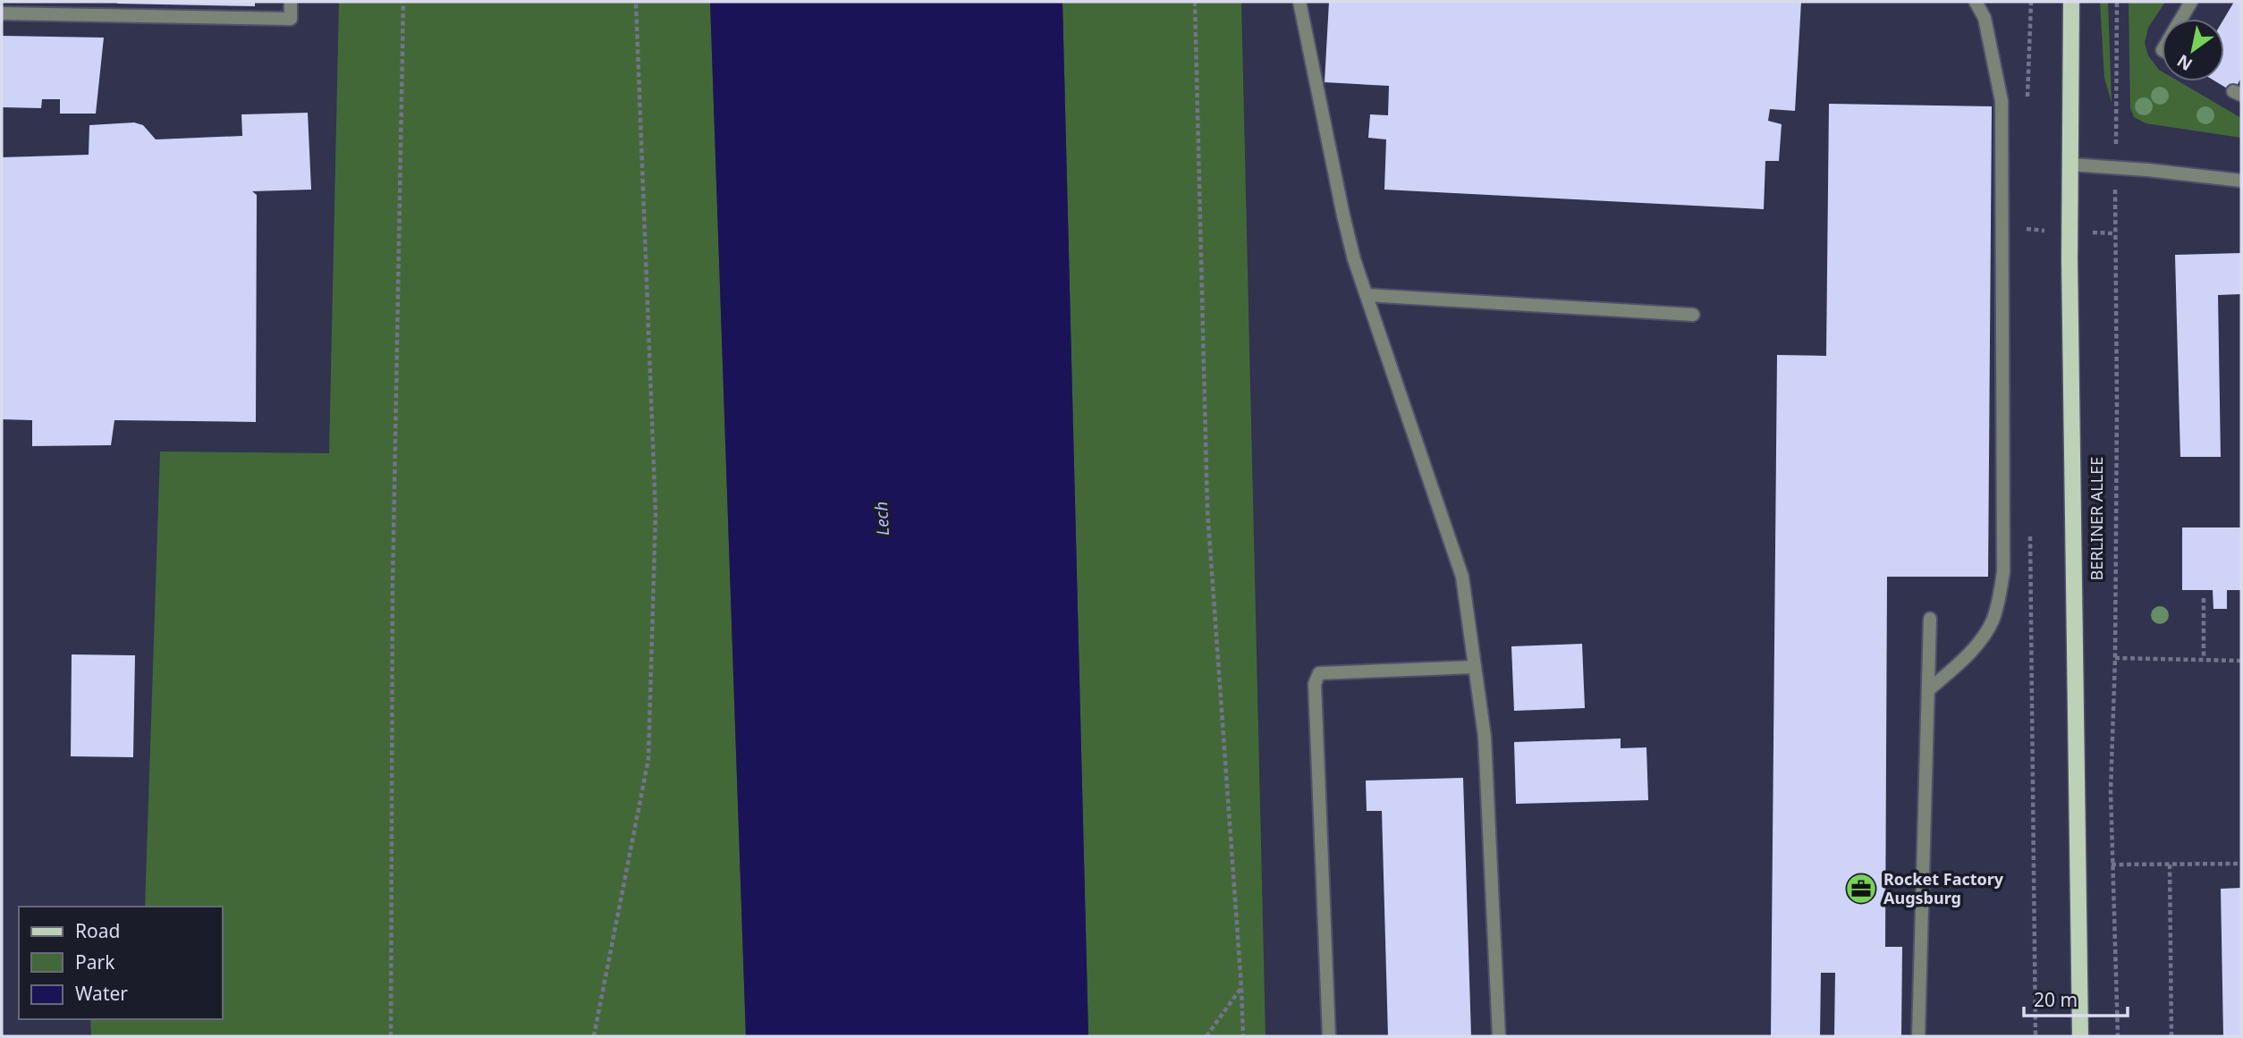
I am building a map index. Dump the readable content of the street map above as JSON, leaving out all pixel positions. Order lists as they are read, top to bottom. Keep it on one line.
{"streets":{"main road":["BERLINER ALLEE"]},"water":["Lech"],"places":{"office":["Rocket Factory Augsburg"]},"legend":["Road","Park","Water"],"scale_bar":"20 m","north":"bottom left"}
